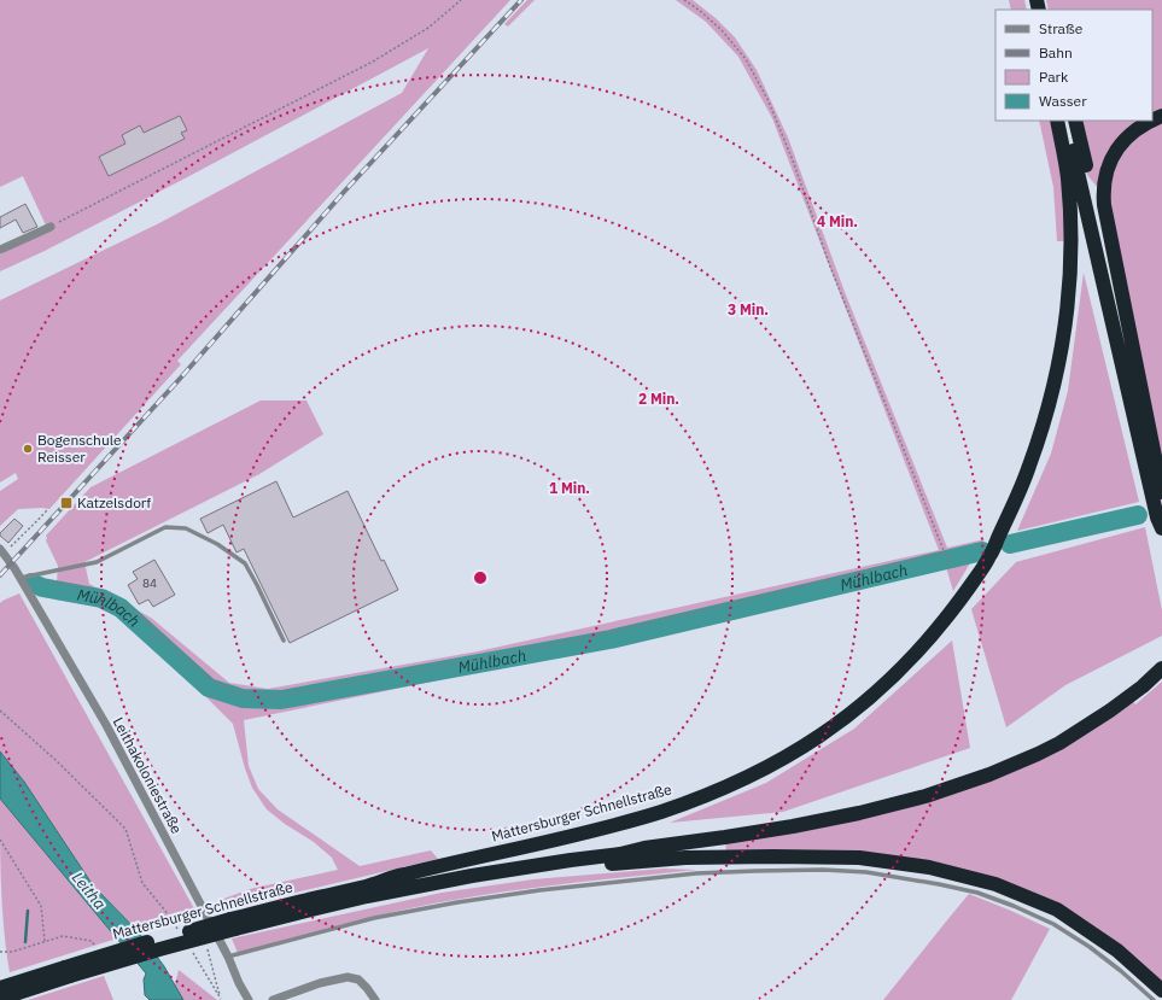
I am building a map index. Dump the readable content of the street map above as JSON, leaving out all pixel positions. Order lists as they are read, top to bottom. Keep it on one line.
{"streets":{"highway":["Mattersburger Schnellstraße"],"street":["Leithakoloniestraße"]},"water":["Mühlbach","Leitha"],"places":{"other":["Bogenschule Reisser"],"transit":["Katzelsdorf"]},"house_numbers":["84"],"legend":["Straße","Bahn","Park","Wasser"],"rings":["4 Min.","3 Min.","2 Min.","1 Min."]}
